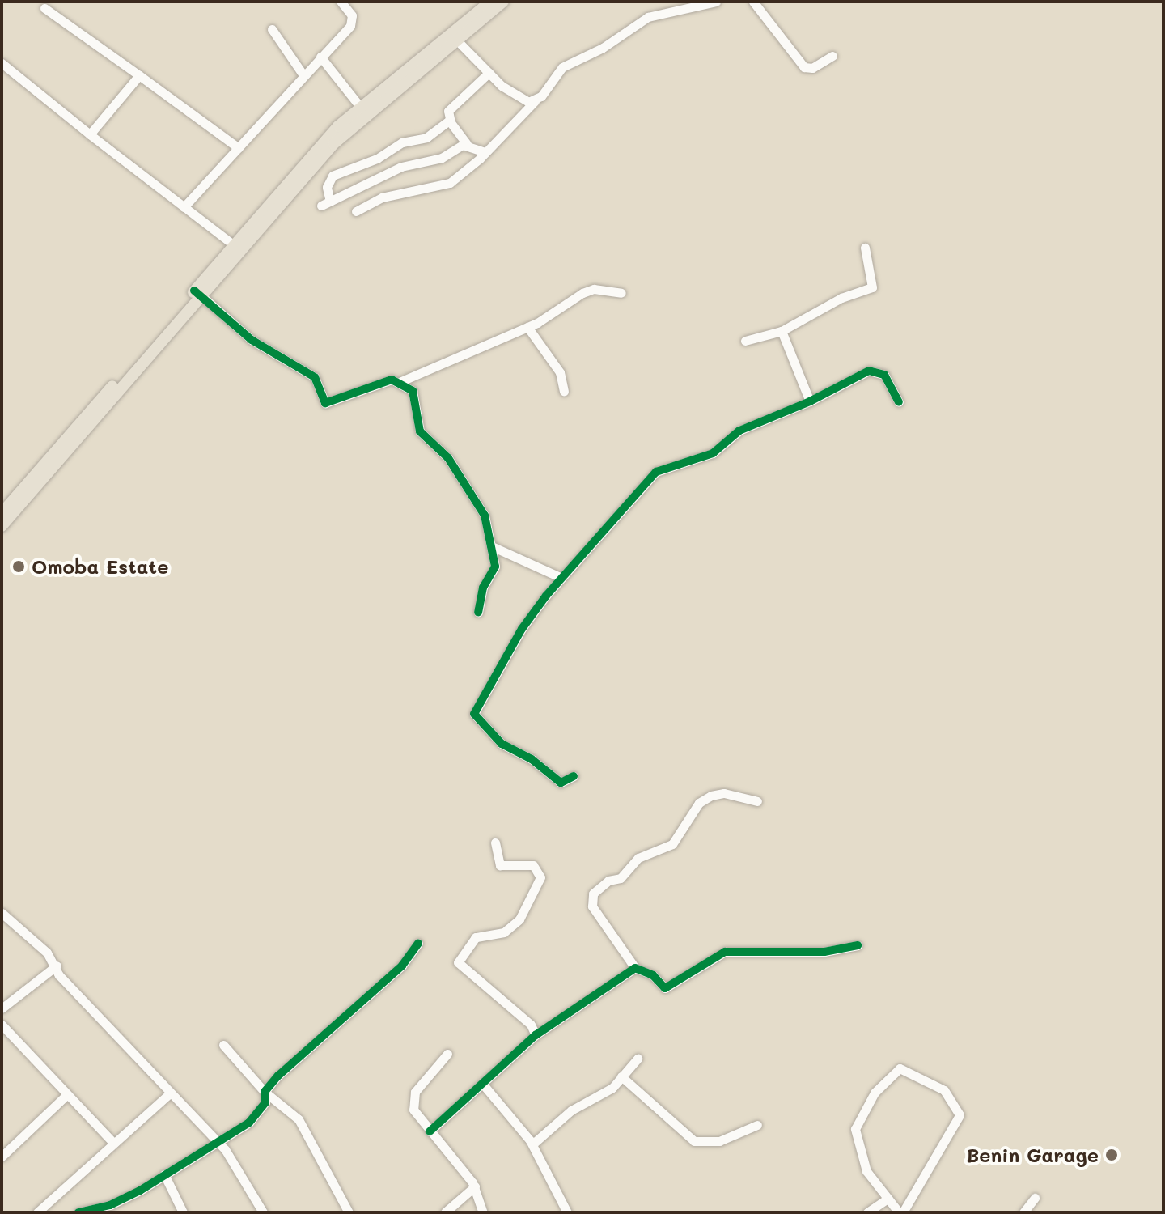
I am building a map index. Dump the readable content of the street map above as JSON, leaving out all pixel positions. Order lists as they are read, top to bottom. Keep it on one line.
{"places":["Omoba Estate","Benin Garage"]}
